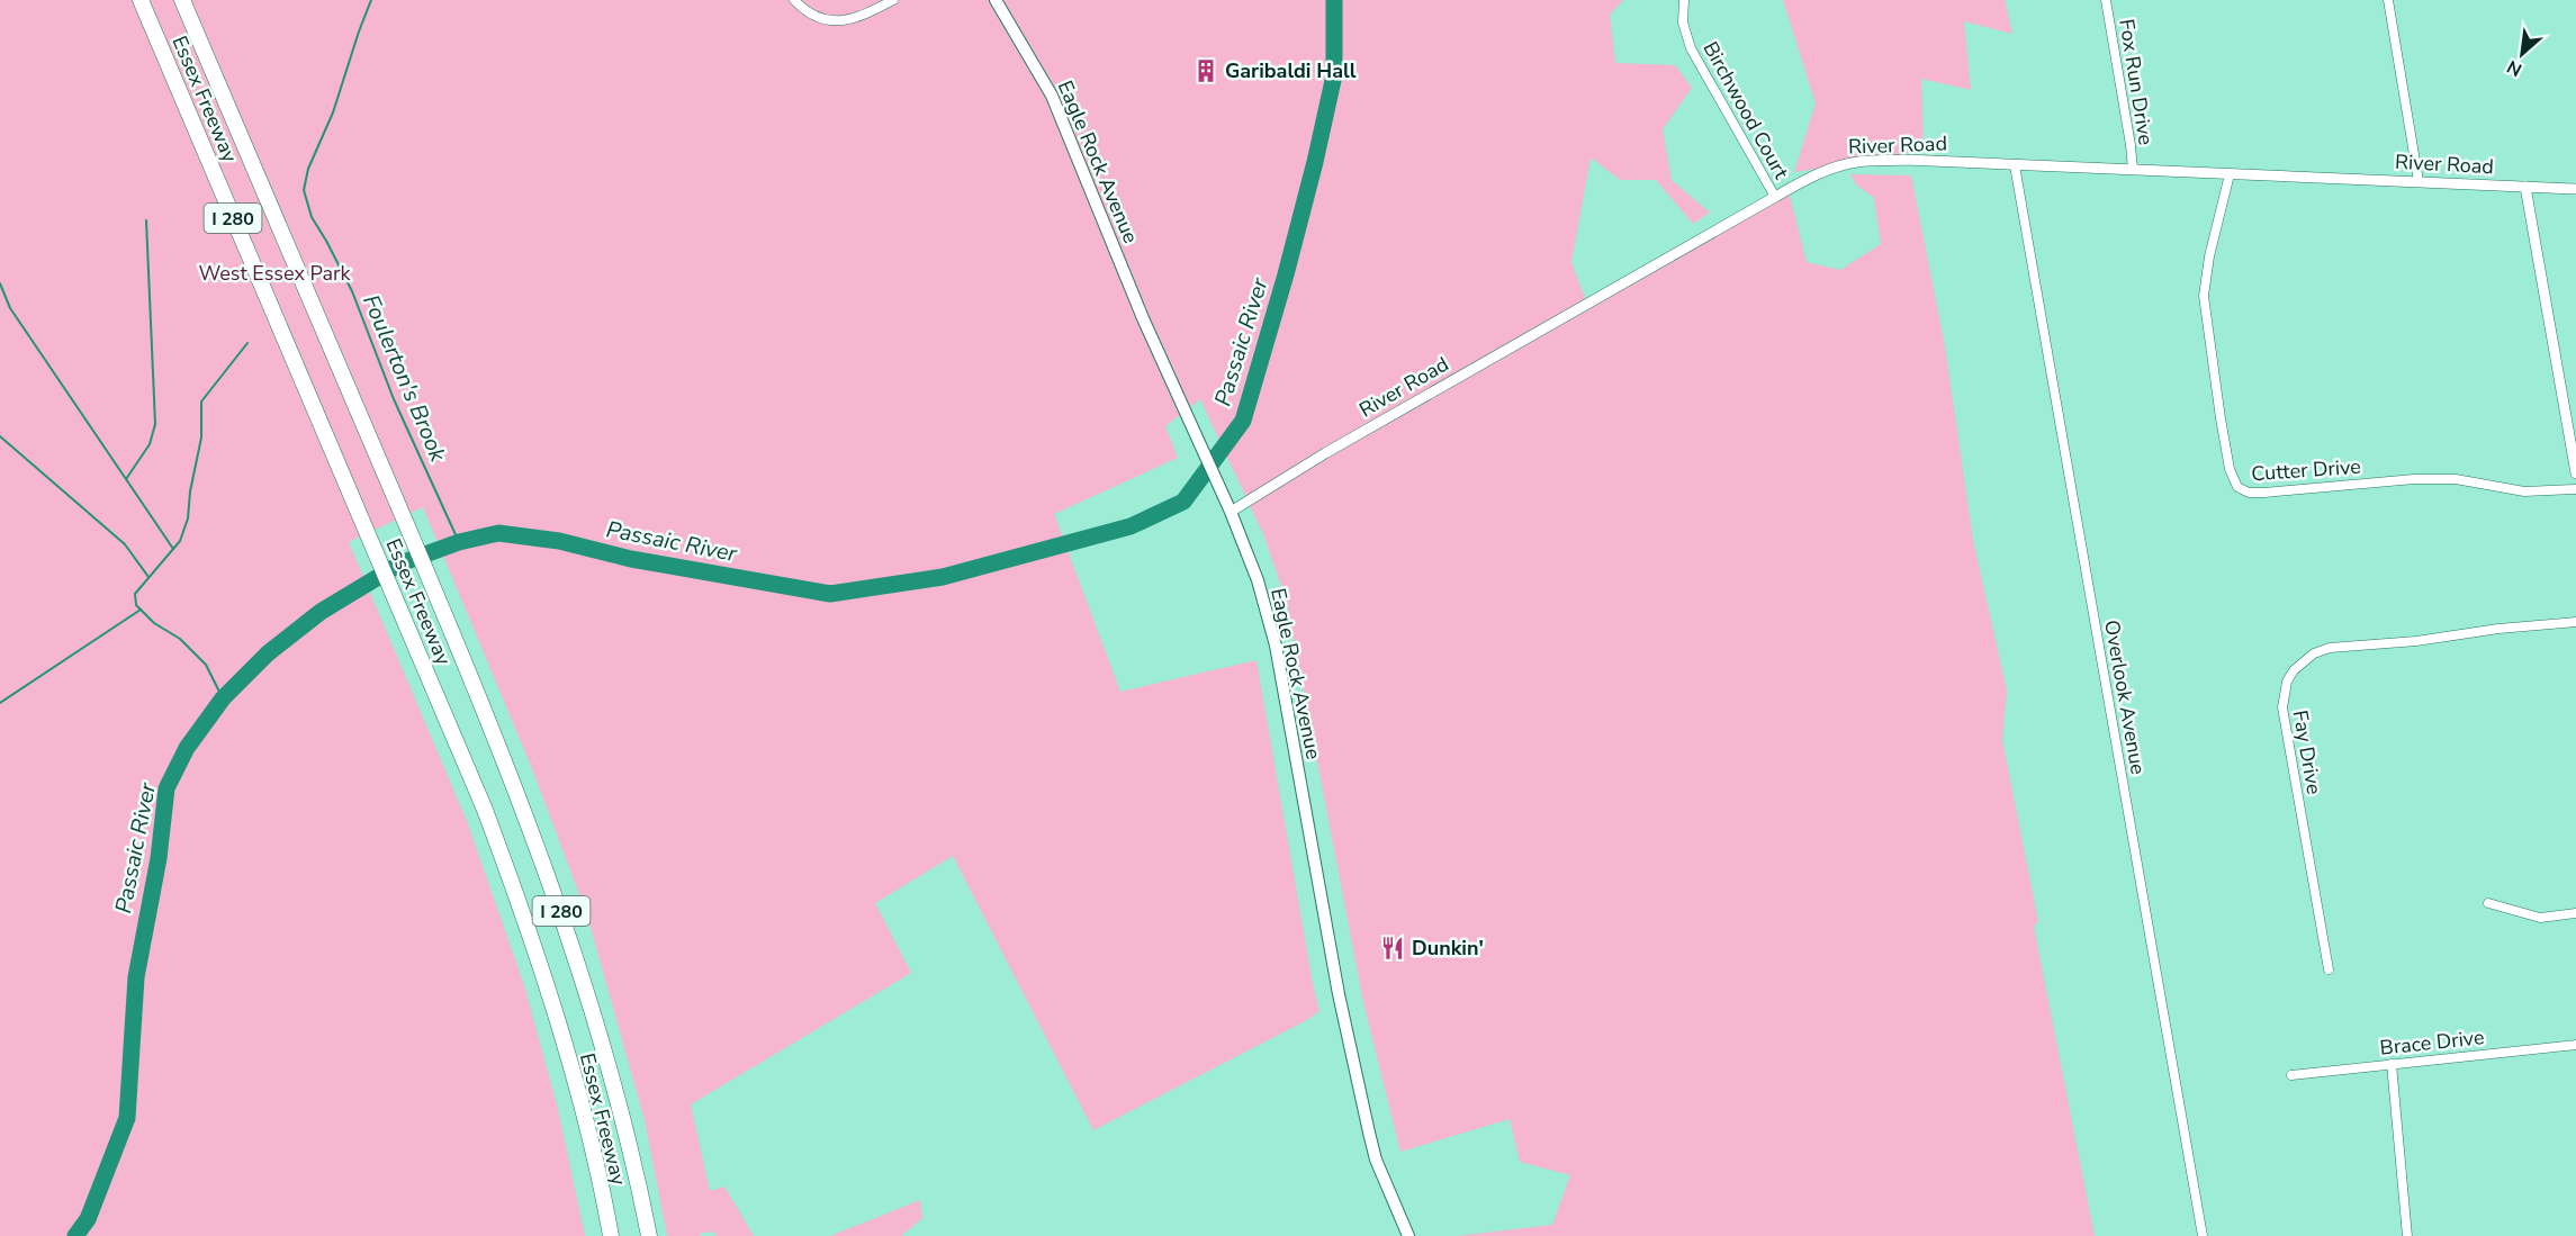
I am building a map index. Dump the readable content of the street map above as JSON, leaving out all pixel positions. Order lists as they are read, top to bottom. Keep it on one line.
{"streets":{"highway":["Essex Freeway","I 280"],"main road":["Eagle Rock Avenue"],"street":["Fox Run Drive","Birchwood Court","River Road","Cutter Drive","Overlook Avenue","Fay Drive","Brace Drive"]},"crossings":[["Fox Run Drive","River Road"],["Birchwood Court","River Road"],["River Road","Eagle Rock Avenue"],["River Road","Cutter Drive"],["River Road","Overlook Avenue"]],"water":["Passaic River","Foulerton's Brook"],"parks":["West Essex Park"],"places":{"building":["Garibaldi Hall"],"restaurant":["Dunkin'"]},"north":"bottom left"}
